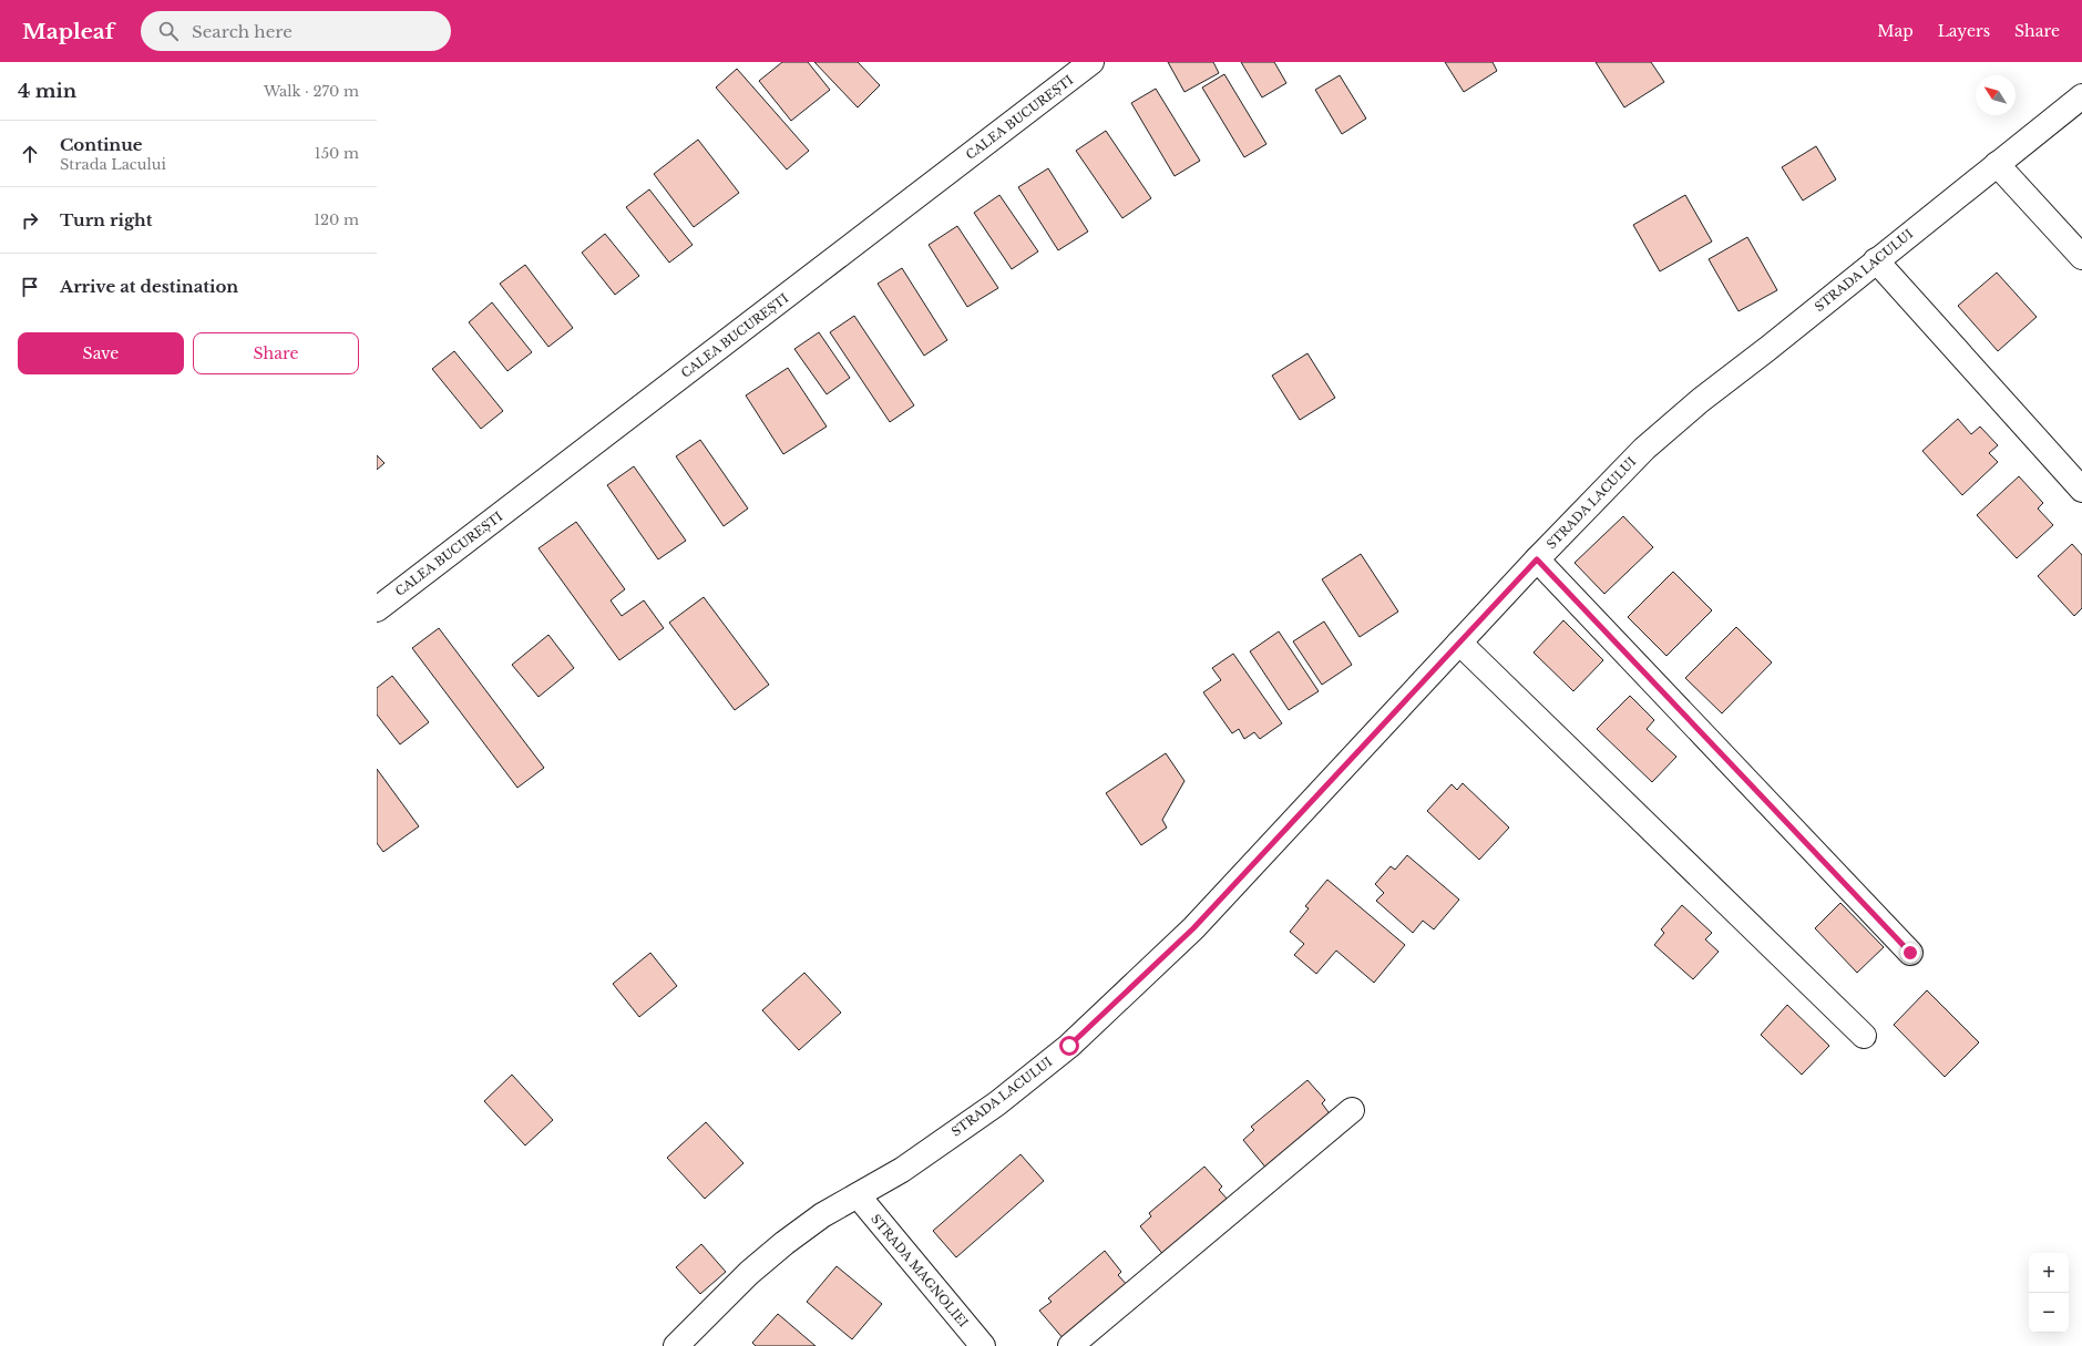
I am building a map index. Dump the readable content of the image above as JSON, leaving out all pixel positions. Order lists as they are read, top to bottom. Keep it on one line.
{"streets":{"street":["CALEA BUCUREȘTI","STRADA LACULUI","STRADA MAGNOLIEI"]},"crossings":[["STRADA LACULUI","STRADA MAGNOLIEI"]],"north":"top left","page":{"header":"Mapleaf","search":"Search here","nav":["Map","Layers","Share"],"heading":["4 min","Walk · 270 m"],"list":[["Continue","Strada Lacului","150 m"],["Turn right","120 m"],"Arrive at destination"],"buttons":["Save","Share"],"map_buttons":["+","−"]}}
